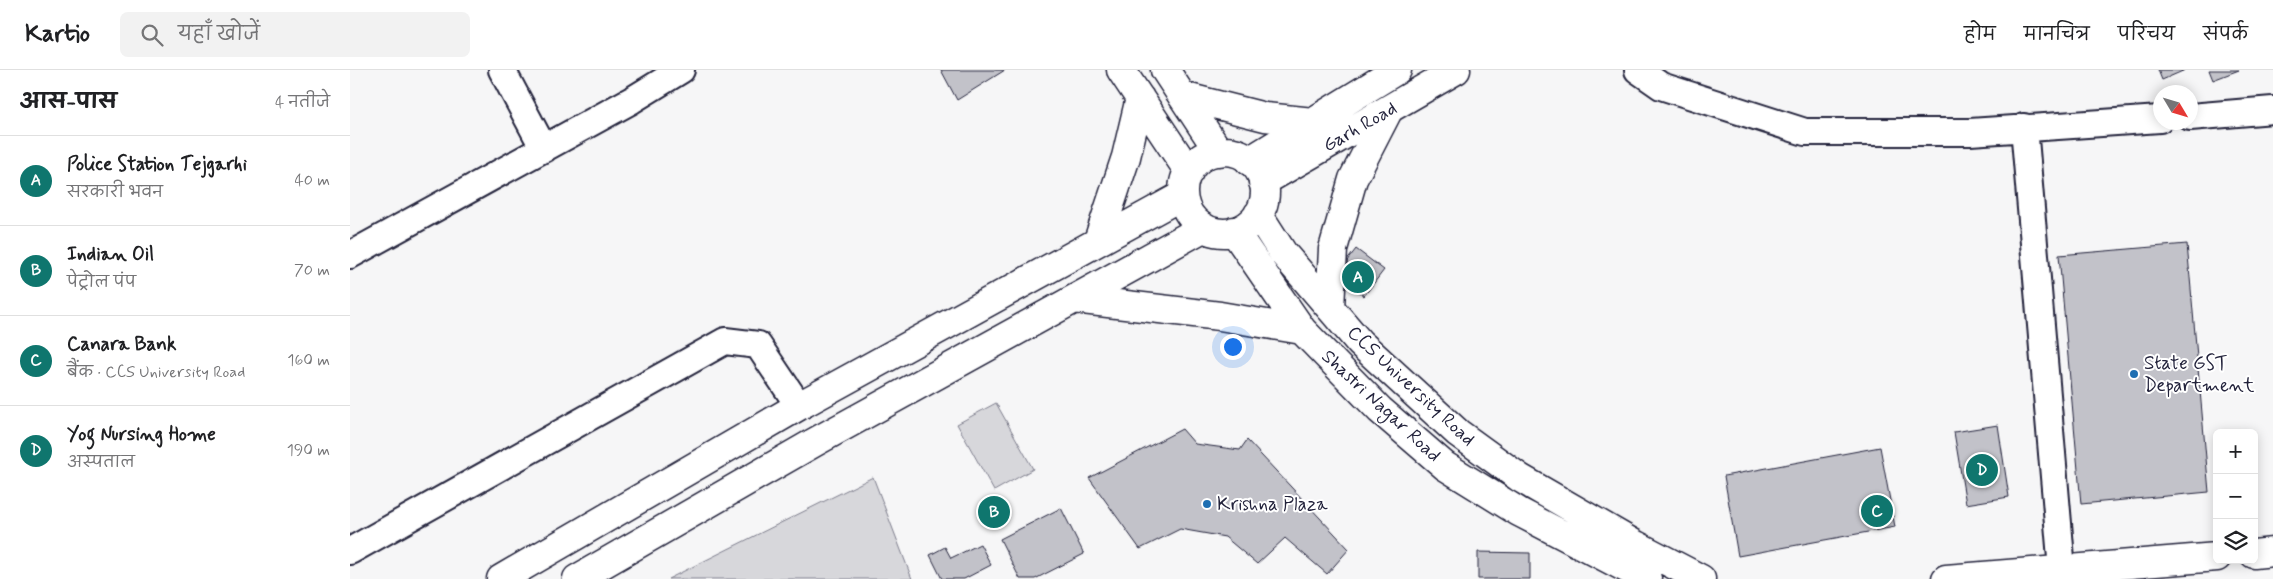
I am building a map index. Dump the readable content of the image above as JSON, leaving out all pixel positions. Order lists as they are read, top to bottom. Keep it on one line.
{"streets":{"main road":["Garh Road","CCS University Road","Shastri Nagar Road"]},"crossings":[["Garh Road","CCS University Road"],["Garh Road","Shastri Nagar Road"],["CCS University Road","Shastri Nagar Road"]],"places":["State GST Department","Krishna Plaza"],"north":"bottom right","page":{"header":"Kartio","search":"यहाँ खोजें","nav":["होम","मानचित्र","परिचय","संपर्क"],"heading":["आस-पास","4 नतीजे"],"list":[{"mark":"A","name":"Police Station Tejgarhi","note":"सरकारी भवन","value":"40 m"},{"mark":"B","name":"Indian Oil","note":"पेट्रोल पंप","value":"70 m"},{"mark":"C","name":"Canara Bank","note":"बैंक · CCS University Road","value":"160 m"},{"mark":"D","name":"Yog Nursing Home","note":"अस्पताल","value":"190 m"}],"pins":["A","D","C","B"],"map_buttons":["+","−"]}}
